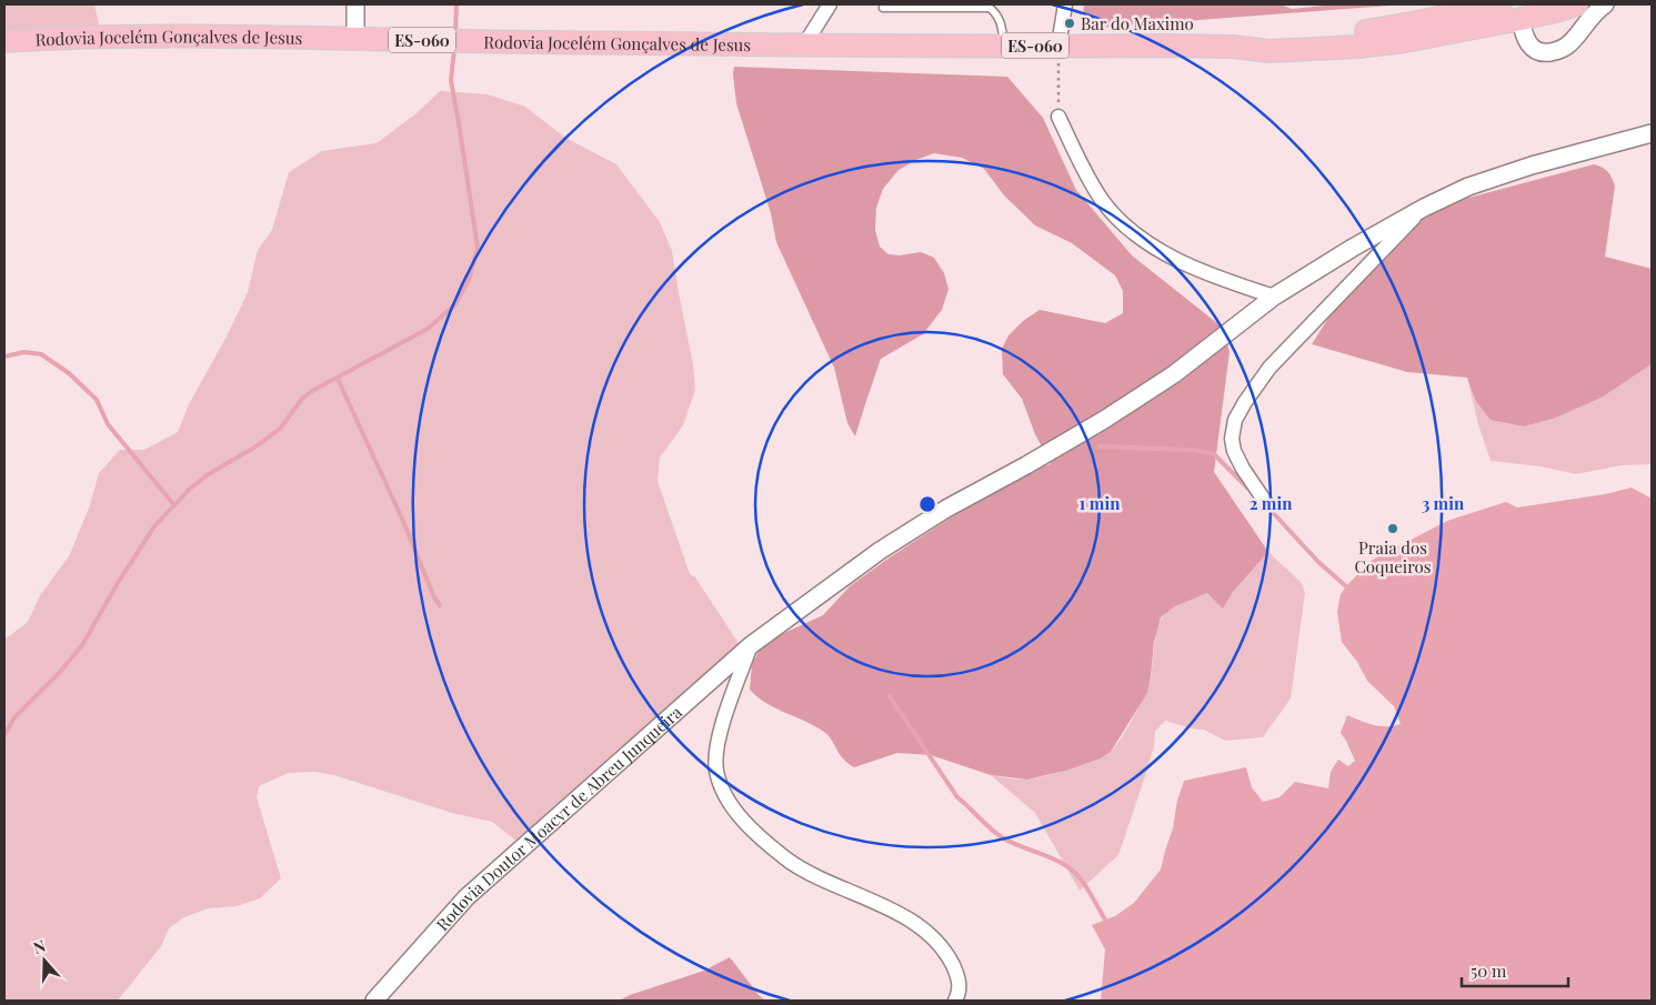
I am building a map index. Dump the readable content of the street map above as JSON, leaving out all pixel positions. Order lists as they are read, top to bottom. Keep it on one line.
{"streets":{"main road":["Rodovia Jocelém Gonçalves de Jesus","ES-060"],"street":["Rodovia Doutor Moacyr de Abreu Junqueira"]},"places":["Bar do Maximo","Praia dos Coqueiros"],"scale_bar":"50 m","north":"top","rings":["1 min","2 min","3 min"]}
